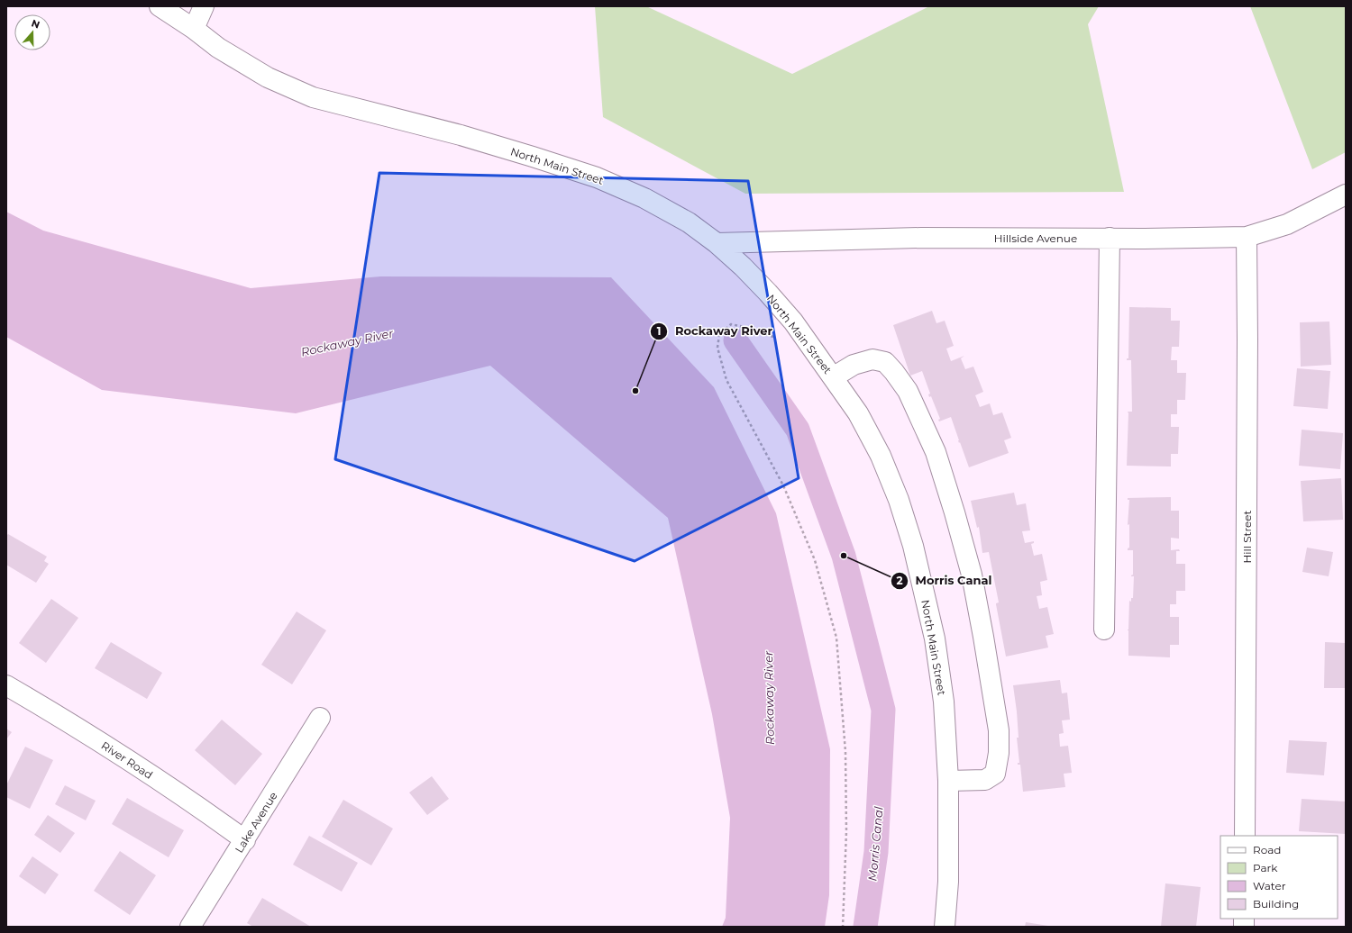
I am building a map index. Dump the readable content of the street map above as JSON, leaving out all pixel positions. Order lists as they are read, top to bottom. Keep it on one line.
{"streets":{"street":["North Main Street","Hillside Avenue","Hill Street","River Road","Lake Avenue"]},"crossings":[["North Main Street","Hillside Avenue"],["Hillside Avenue","Hill Street"],["River Road","Lake Avenue"]],"water":["Rockaway River","Morris Canal"],"places":["Rockaway River","Morris Canal"],"legend":["Road","Park","Water","Building"],"north":"top"}
